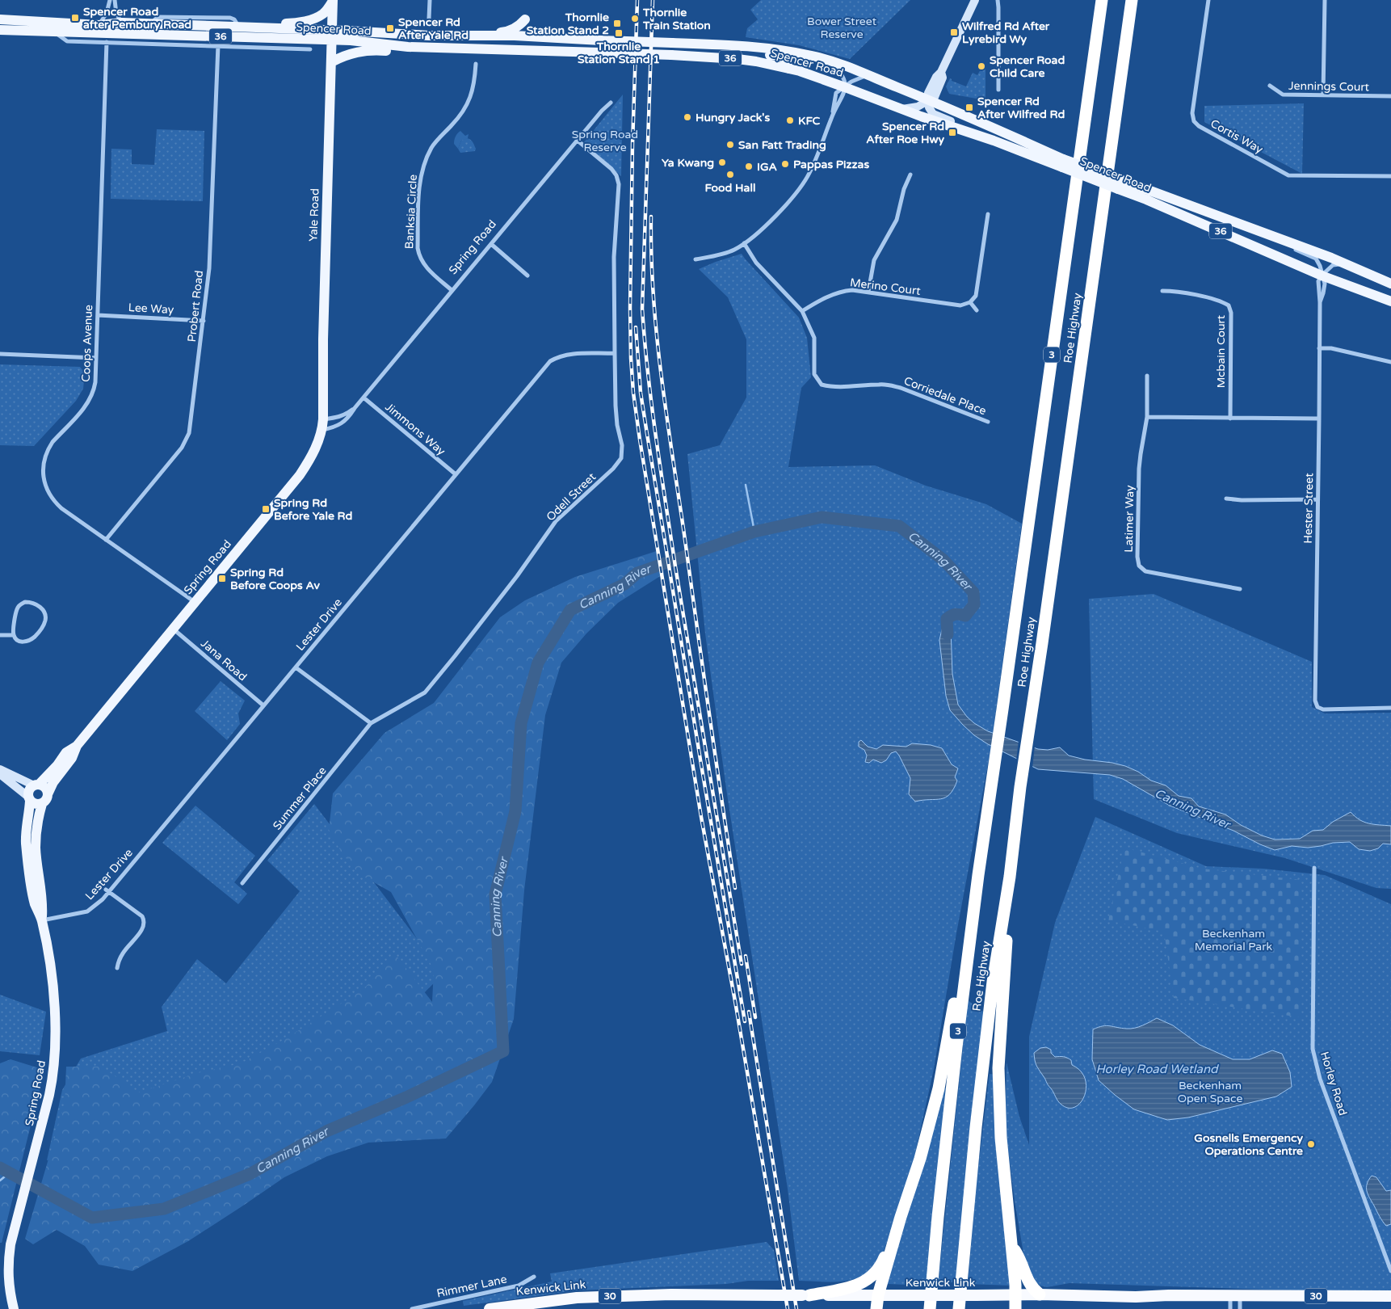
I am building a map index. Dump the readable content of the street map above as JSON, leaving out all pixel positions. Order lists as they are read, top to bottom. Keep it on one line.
{"streets":{"highway":["Roe Highway","3","Kenwick Link","30"],"main road":["Spencer Road","36","Yale Road","Spring Road"],"street":["Jennings Court","Cortis Way","Banksia Circle","Merino Court","Probert Road","Lee Way","Coops Avenue","Mcbain Court","Corriedale Place","Jimmons Way","Odell Street","Hester Street","Latimer Way","Lester Drive","Jana Road","Summer Place","Horley Road","Rimmer Lane"]},"crossings":[["Spencer Road","Yale Road"],["Spencer Road","Probert Road"],["Spencer Road","Coops Avenue"],["Spencer Road","Hester Street"],["Banksia Circle","Spring Road"],["Yale Road","Spring Road"],["Spring Road","Coops Avenue"],["Spring Road","Jimmons Way"],["Spring Road","Odell Street"],["Spring Road","Lester Drive"],["Spring Road","Jana Road"],["Merino Court","Corriedale Place"],["Probert Road","Lee Way"],["Probert Road","Coops Avenue"],["Lee Way","Coops Avenue"],["Jimmons Way","Lester Drive"],["Odell Street","Lester Drive"],["Odell Street","Summer Place"],["Lester Drive","Jana Road"]],"water":["Canning River","Horley Road Wetland"],"parks":["Bower Street Reserve","Spring Road Reserve","Beckenham Memorial Park","Beckenham Open Space"],"places":{"transit":["Spencer Road after Pembury Road","Thornlie Station Stand 2","Spencer Rd After Yale Rd","Wilfred Rd After Lyrebird Wy","Thornlie Station Stand 1","Spencer Rd After Wilfred Rd","Spencer Rd After Roe Hwy","Spring Rd Before Yale Rd","Spring Rd Before Coops Av"],"other":["Thornlie Train Station","Spencer Road Child Care","Hungry Jack's","KFC","San Fatt Trading","Ya Kwang","Pappas Pizzas","IGA","Food Hall","Gosnells Emergency Operations Centre"]}}
